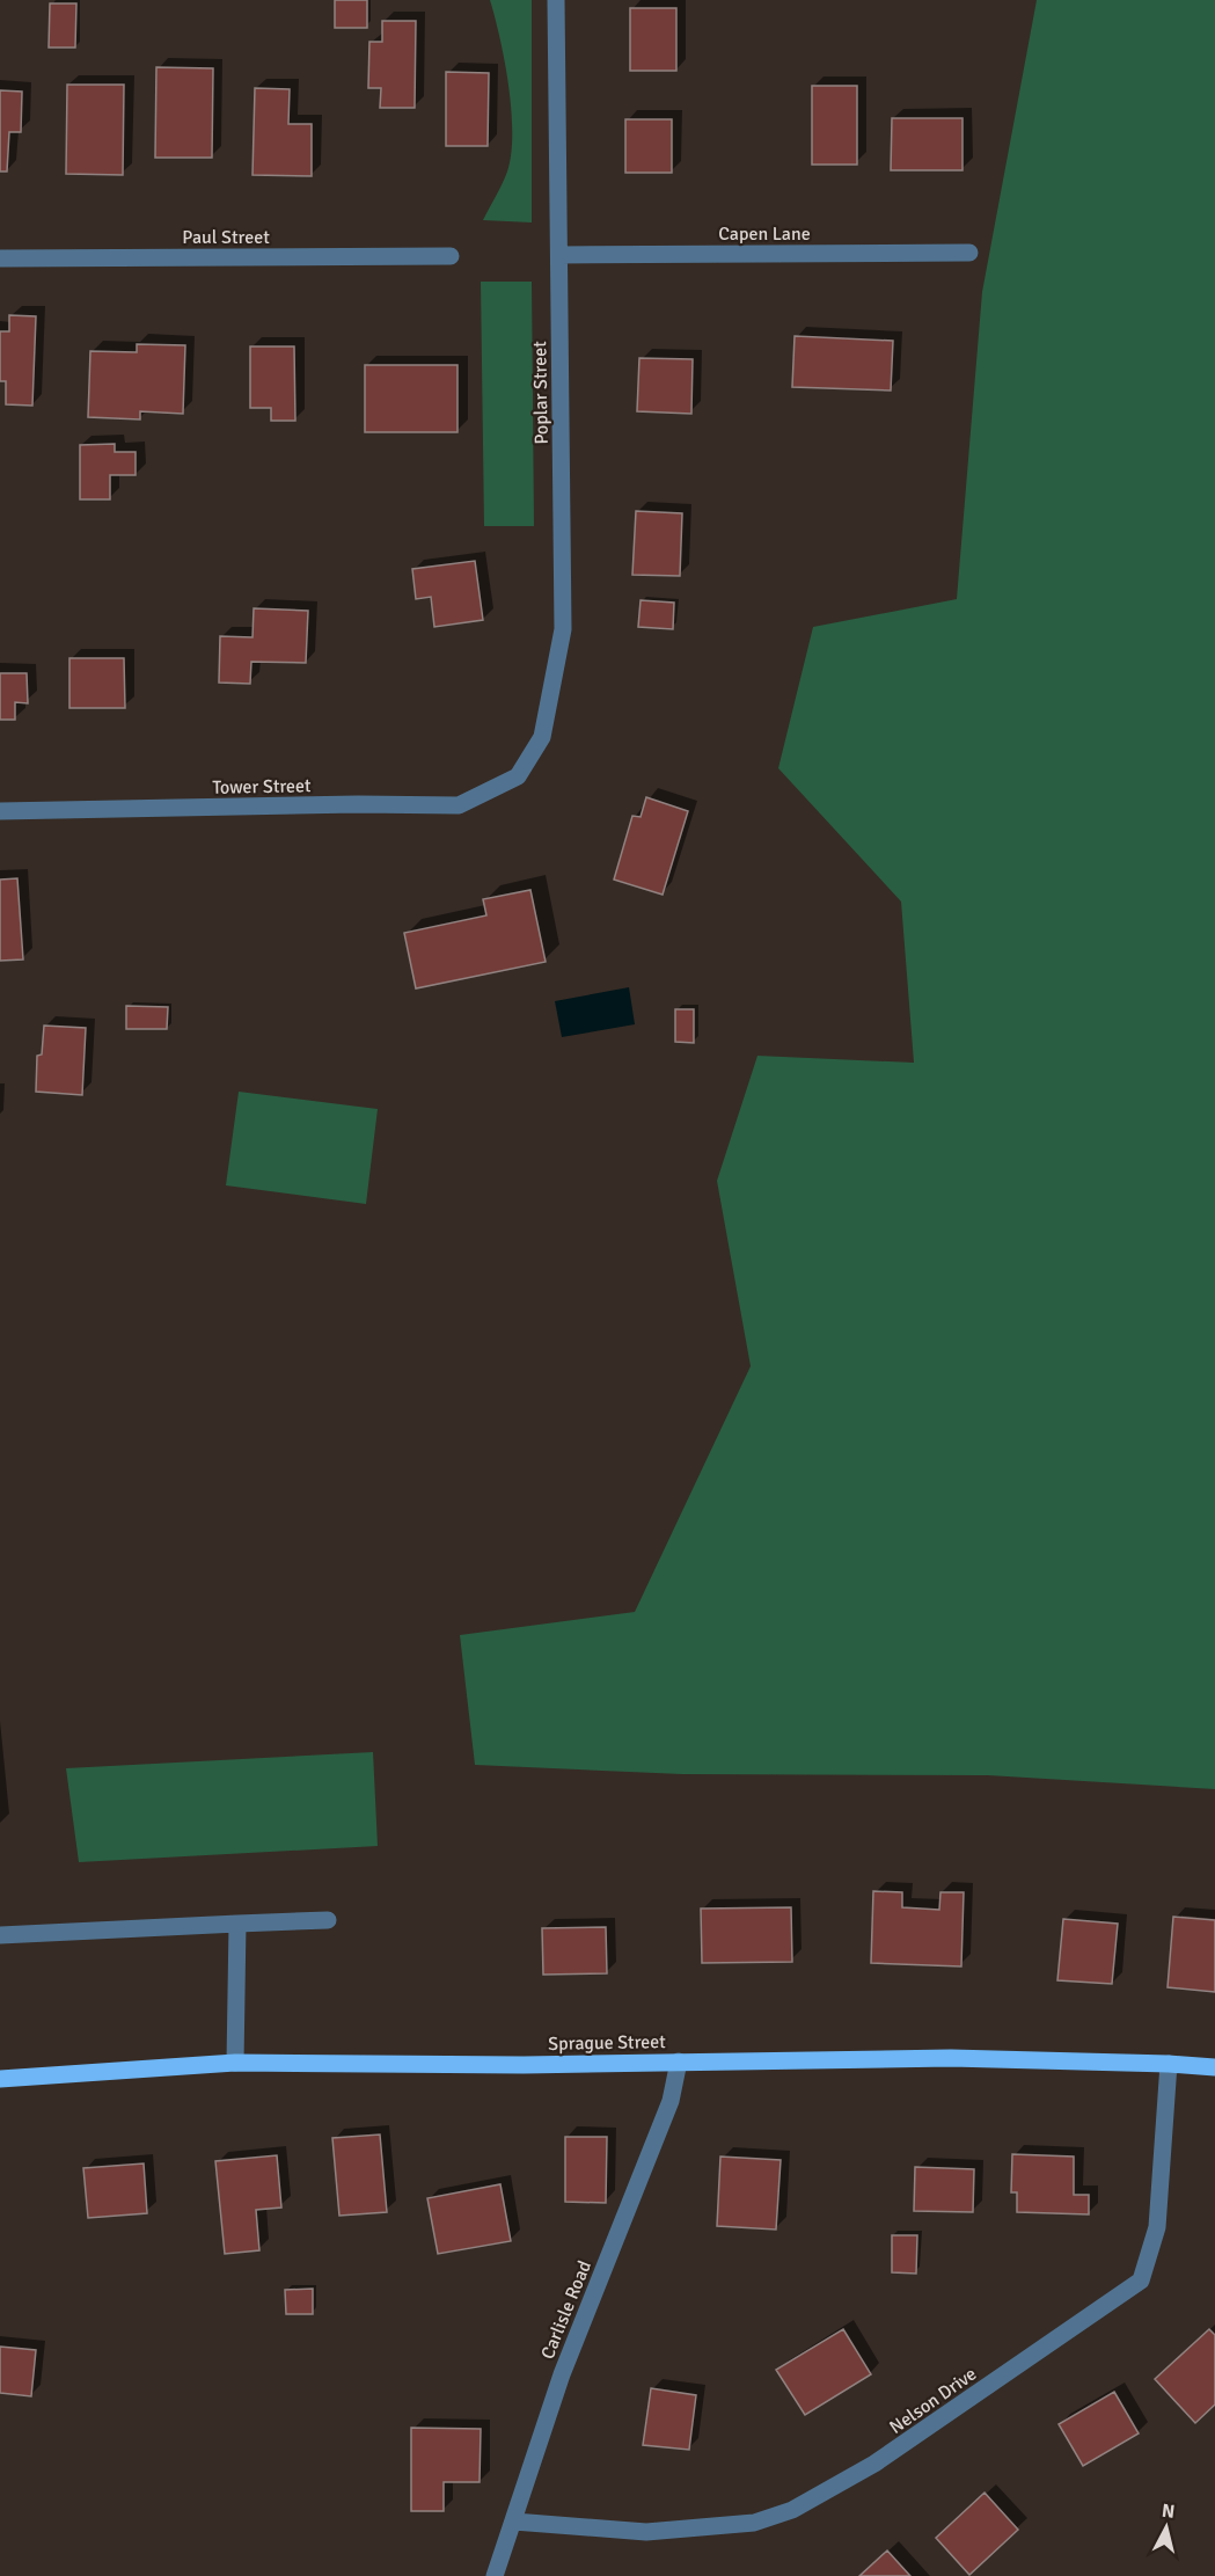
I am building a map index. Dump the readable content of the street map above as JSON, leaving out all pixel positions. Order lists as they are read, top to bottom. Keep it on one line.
{"streets":{"main road":["Sprague Street"],"street":["Capen Lane","Paul Street","Poplar Street","Tower Street","Carlisle Road","Nelson Drive"]},"crossings":[["Capen Lane","Poplar Street"],["Poplar Street","Tower Street"],["Sprague Street","Carlisle Road"],["Sprague Street","Nelson Drive"],["Carlisle Road","Nelson Drive"]],"north":"top"}
